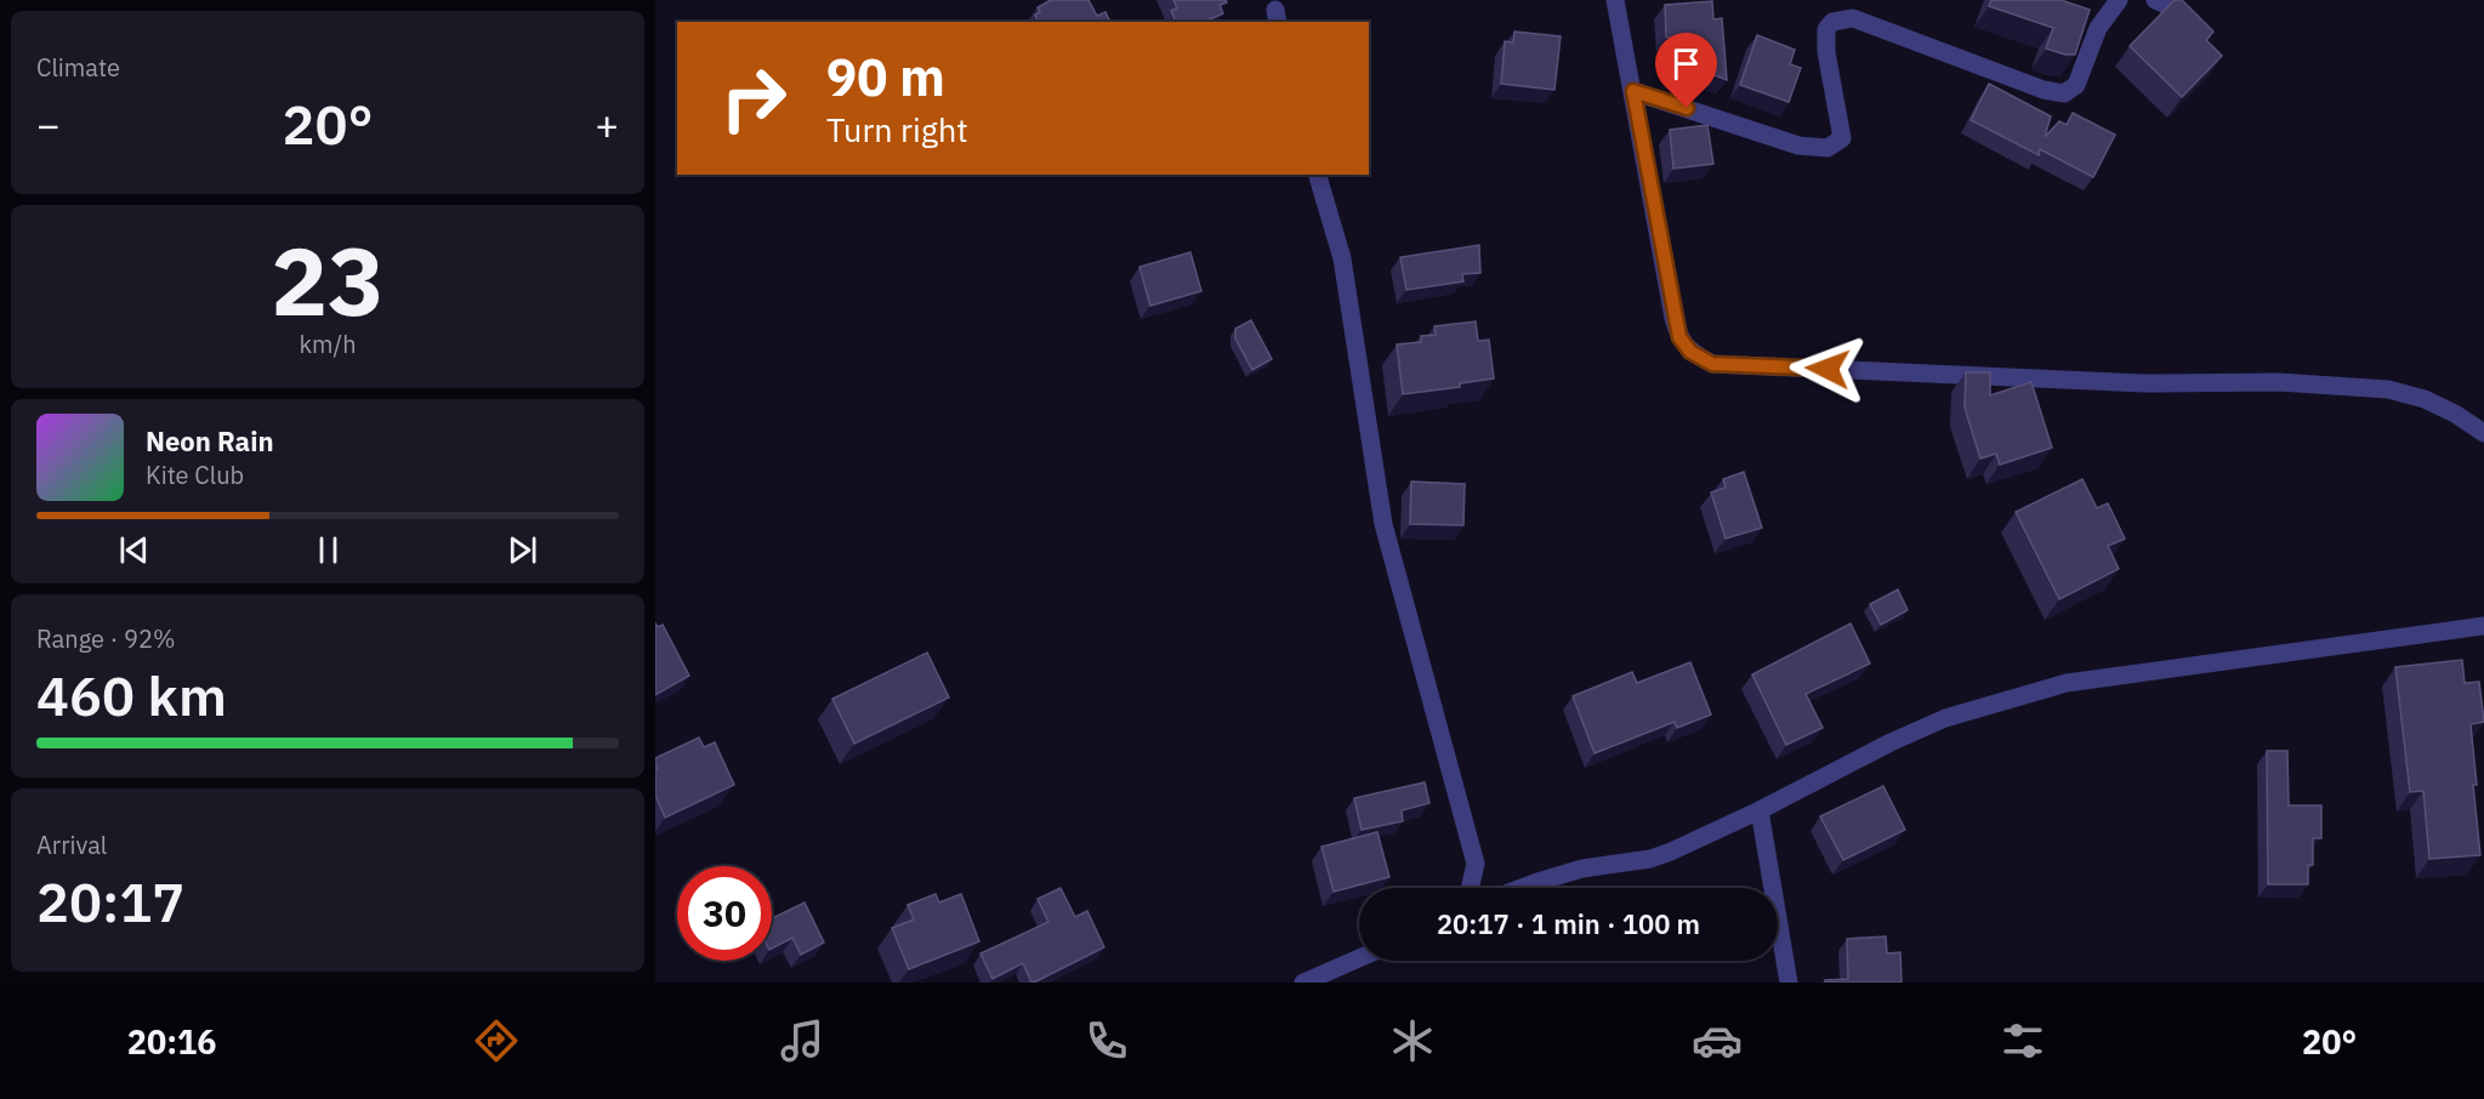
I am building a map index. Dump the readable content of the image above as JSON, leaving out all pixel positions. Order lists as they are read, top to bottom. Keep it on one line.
{"page":{"tile":["Climate",["23","km/h"],["Range · 92%","460 km"],["Arrival","20:17"]],"turn":["90 m","Turn right"],"heat":["−","20°","+"],"song":["Neon Rain","Kite Club"],"limit":"30","trip":"20:17 · 1 min · 100 m","tabs":["20:16","20°"]}}
